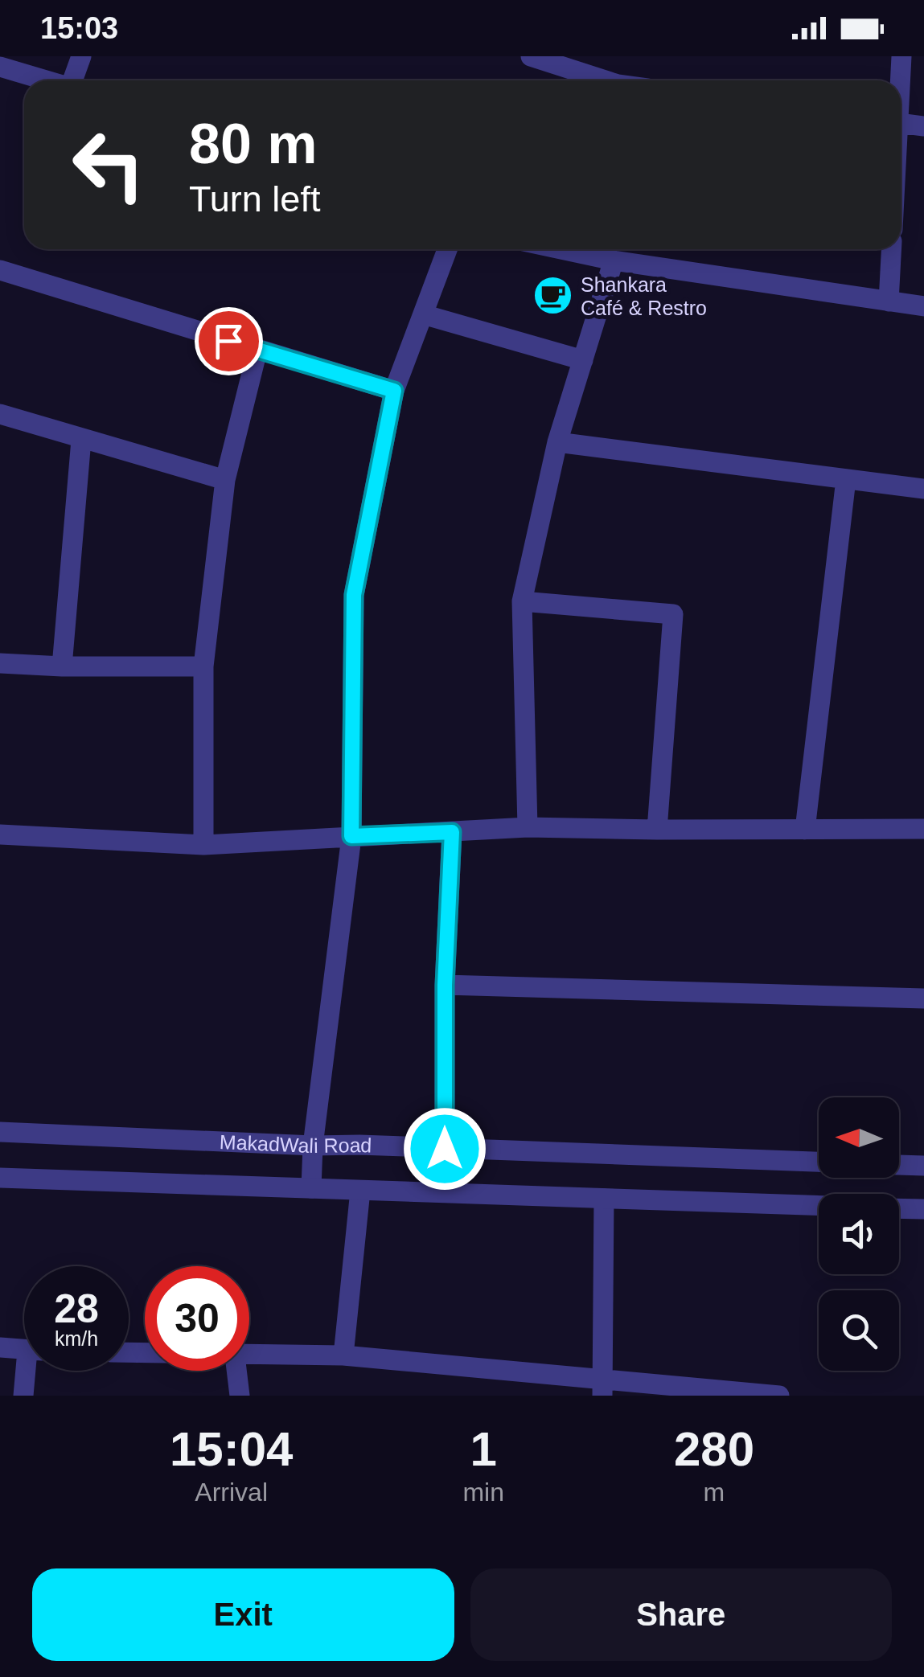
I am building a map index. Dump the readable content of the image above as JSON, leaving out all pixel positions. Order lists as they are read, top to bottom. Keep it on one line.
{"streets":{"street":["MakadWali Road"]},"places":{"cafe":["Shankara Café & Restro"]},"north":"left","page":{"status":"15:03","turn":["80 m","Turn left"],"speed":"28 km/h","limit":"30","eta":["15:04","Arrival","1","min","280","m"],"buttons":["Exit","Share"]}}
